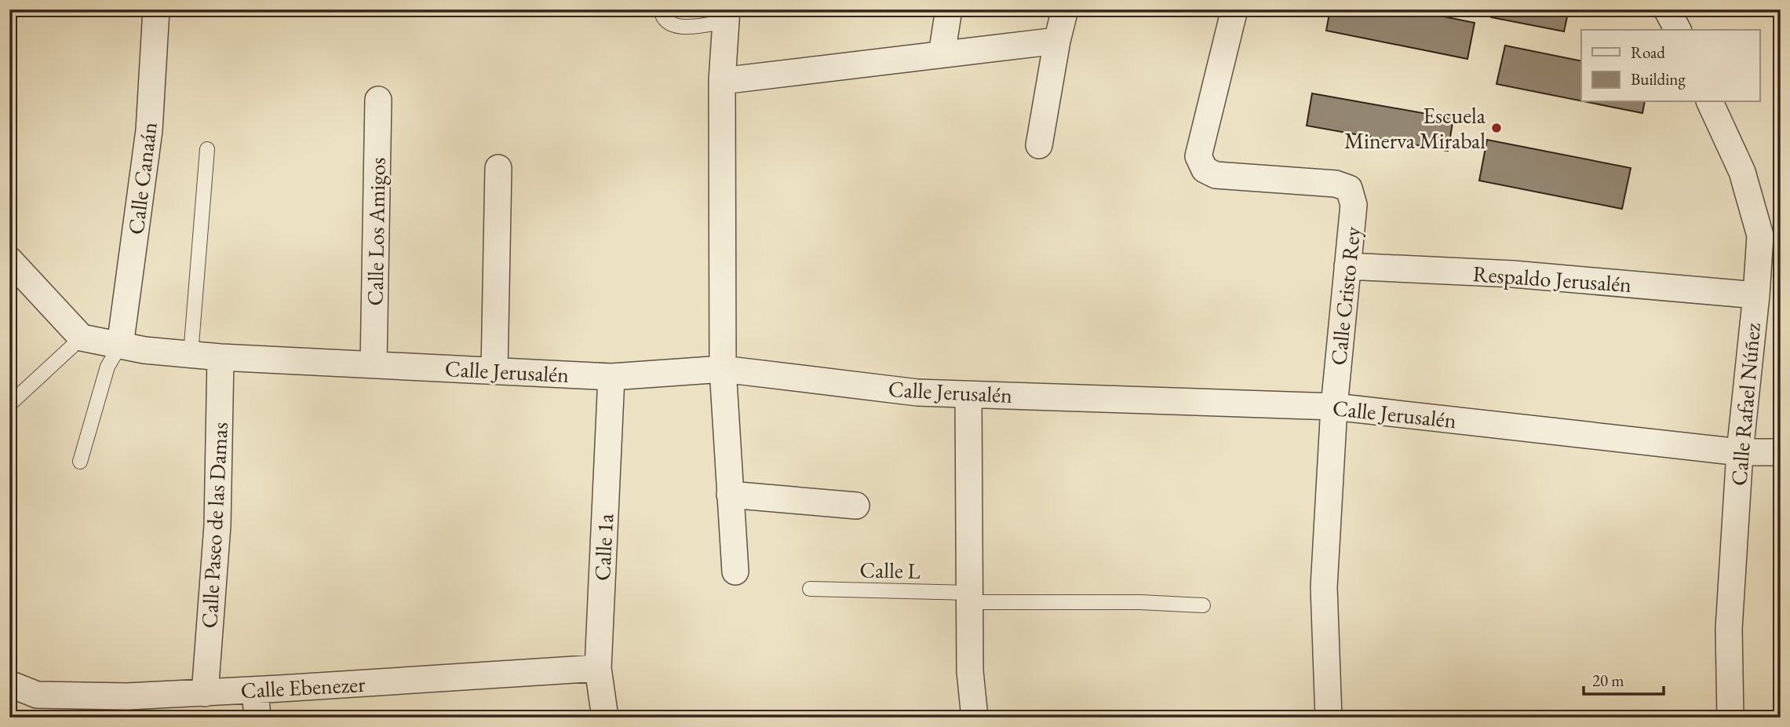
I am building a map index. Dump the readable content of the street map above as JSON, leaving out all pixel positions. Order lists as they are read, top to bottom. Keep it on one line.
{"streets":{"street":["Calle Canaán","Calle Los Amigos","Respaldo Jerusalén","Calle Cristo Rey","Calle Jerusalén","Calle Rafael Núñez","Calle Paseo de las Damas","Calle 1a","Calle Ebenezer"],"lane":["Calle L"]},"crossings":[["Calle Canaán","Calle Jerusalén"],["Calle Los Amigos","Calle Jerusalén"],["Respaldo Jerusalén","Calle Cristo Rey"],["Respaldo Jerusalén","Calle Rafael Núñez"],["Calle Cristo Rey","Calle Jerusalén"],["Calle Jerusalén","Calle Rafael Núñez"],["Calle Jerusalén","Calle Paseo de las Damas"],["Calle Jerusalén","Calle 1a"],["Calle Paseo de las Damas","Calle Ebenezer"],["Calle 1a","Calle Ebenezer"]],"places":["Escuela Minerva Mirabal"],"legend":["Road","Building"],"scale_bar":"20 m"}
